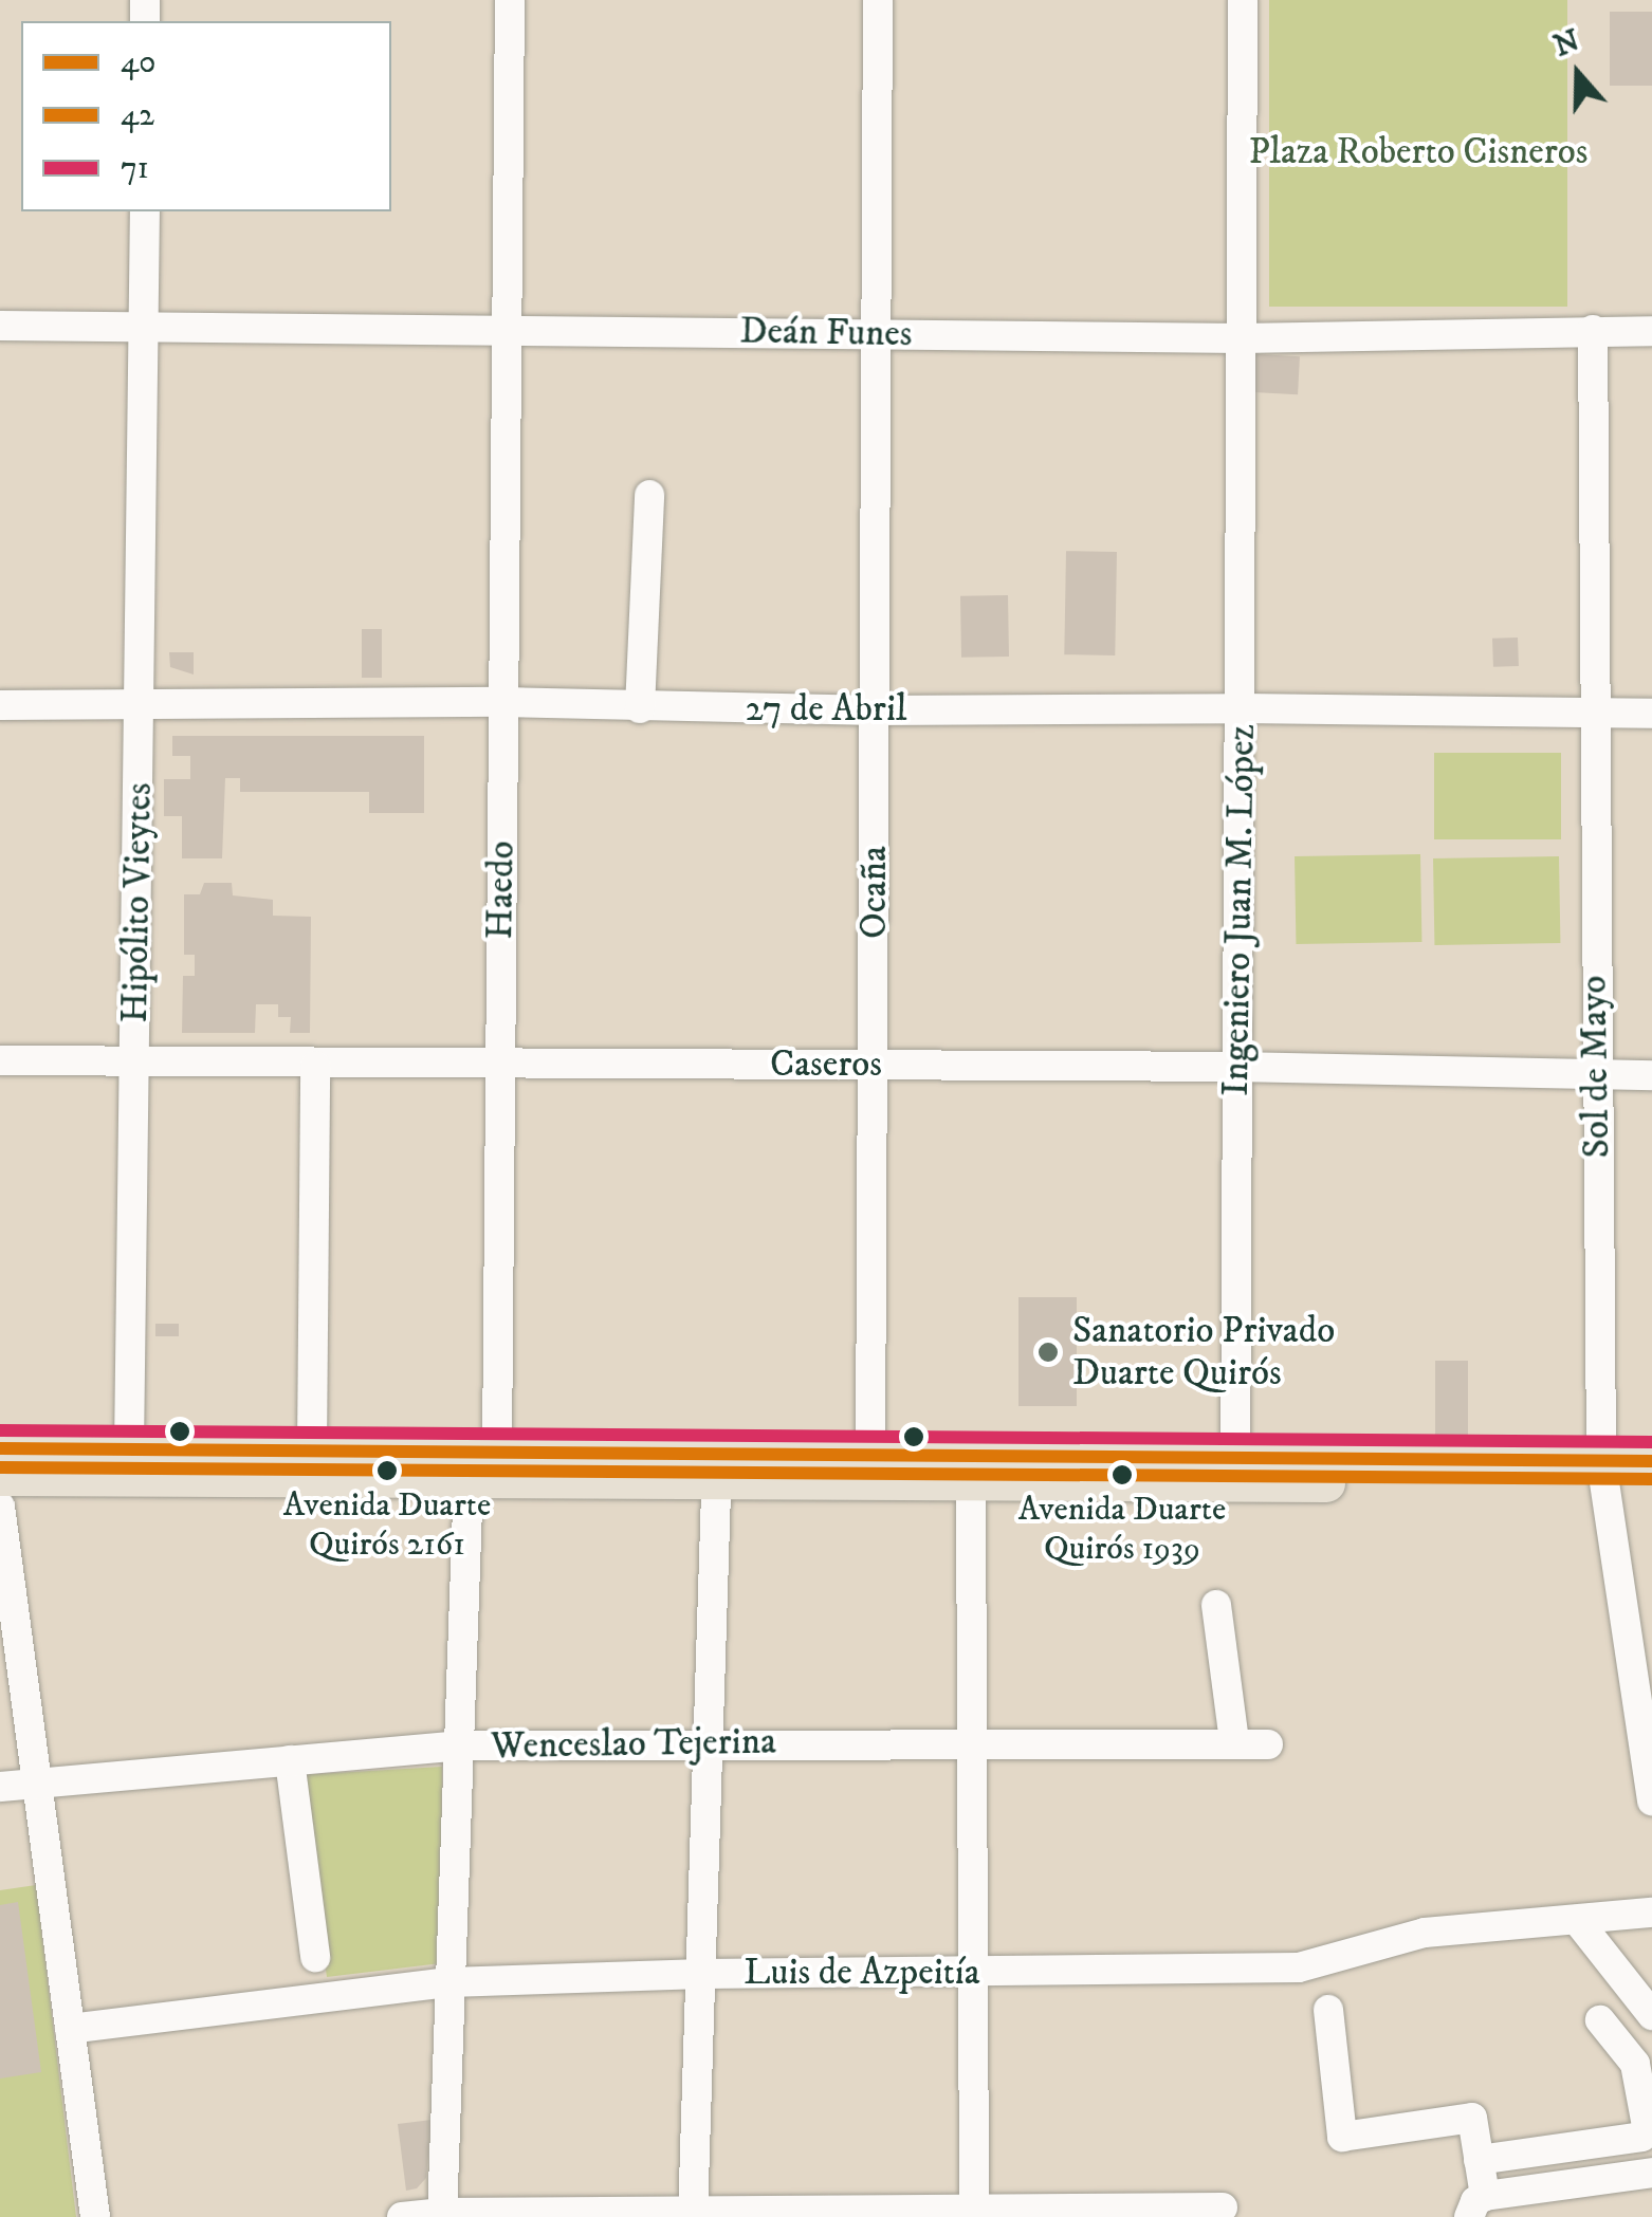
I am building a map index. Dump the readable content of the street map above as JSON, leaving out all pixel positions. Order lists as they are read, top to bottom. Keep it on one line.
{"streets":{"street":["Deán Funes","27 de Abril","Haedo","Ocaña","Hipólito Vieytes","Ingeniero Juan M. López","Caseros","Sol de Mayo","Wenceslao Tejerina","Luis de Azpeitía"]},"crossings":[["Deán Funes","Haedo"],["Deán Funes","Ocaña"],["Deán Funes","Hipólito Vieytes"],["Deán Funes","Ingeniero Juan M. López"],["Deán Funes","Sol de Mayo"],["27 de Abril","Haedo"],["27 de Abril","Ocaña"],["27 de Abril","Hipólito Vieytes"],["27 de Abril","Ingeniero Juan M. López"],["27 de Abril","Sol de Mayo"],["Haedo","Caseros"],["Ocaña","Caseros"],["Hipólito Vieytes","Caseros"],["Ingeniero Juan M. López","Caseros"],["Caseros","Sol de Mayo"]],"parks":["Plaza Roberto Cisneros"],"places":["Sanatorio Privado Duarte Quirós","Avenida Duarte Quirós 2161","Avenida Duarte Quirós 1939"],"lines":["transit line 71","transit line 40","transit line 42"],"legend":["40","42","71"],"north":"top"}
